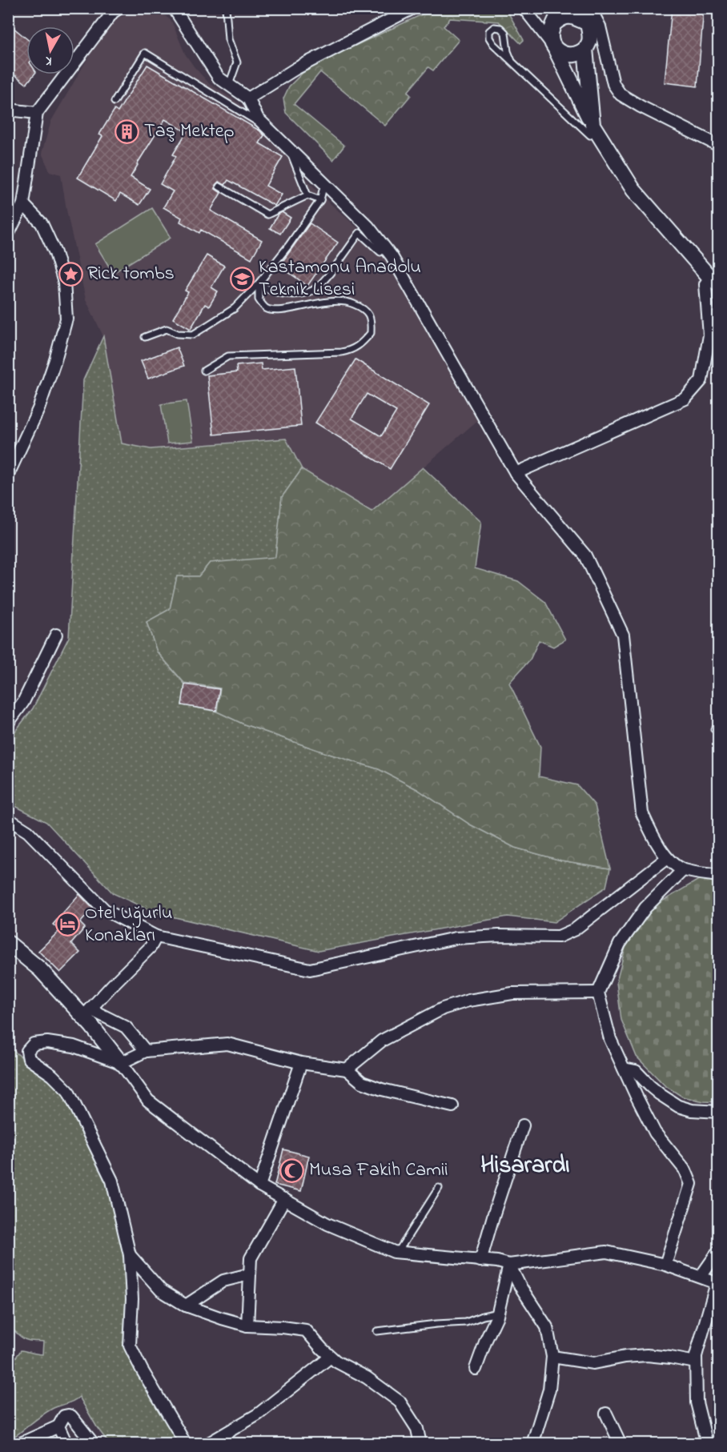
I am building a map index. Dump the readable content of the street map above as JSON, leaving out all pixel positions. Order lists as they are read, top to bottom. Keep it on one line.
{"districts":["Hisarardı"],"places":{"building":["Taş Mektep"],"place":["Rick tombs"],"school or university":["Kastamonu Anadolu Teknik Lisesi"],"hotel":["Otel Uğurlu Konakları"],"mosque":["Musa Fakih Camii"]},"north":"bottom"}
